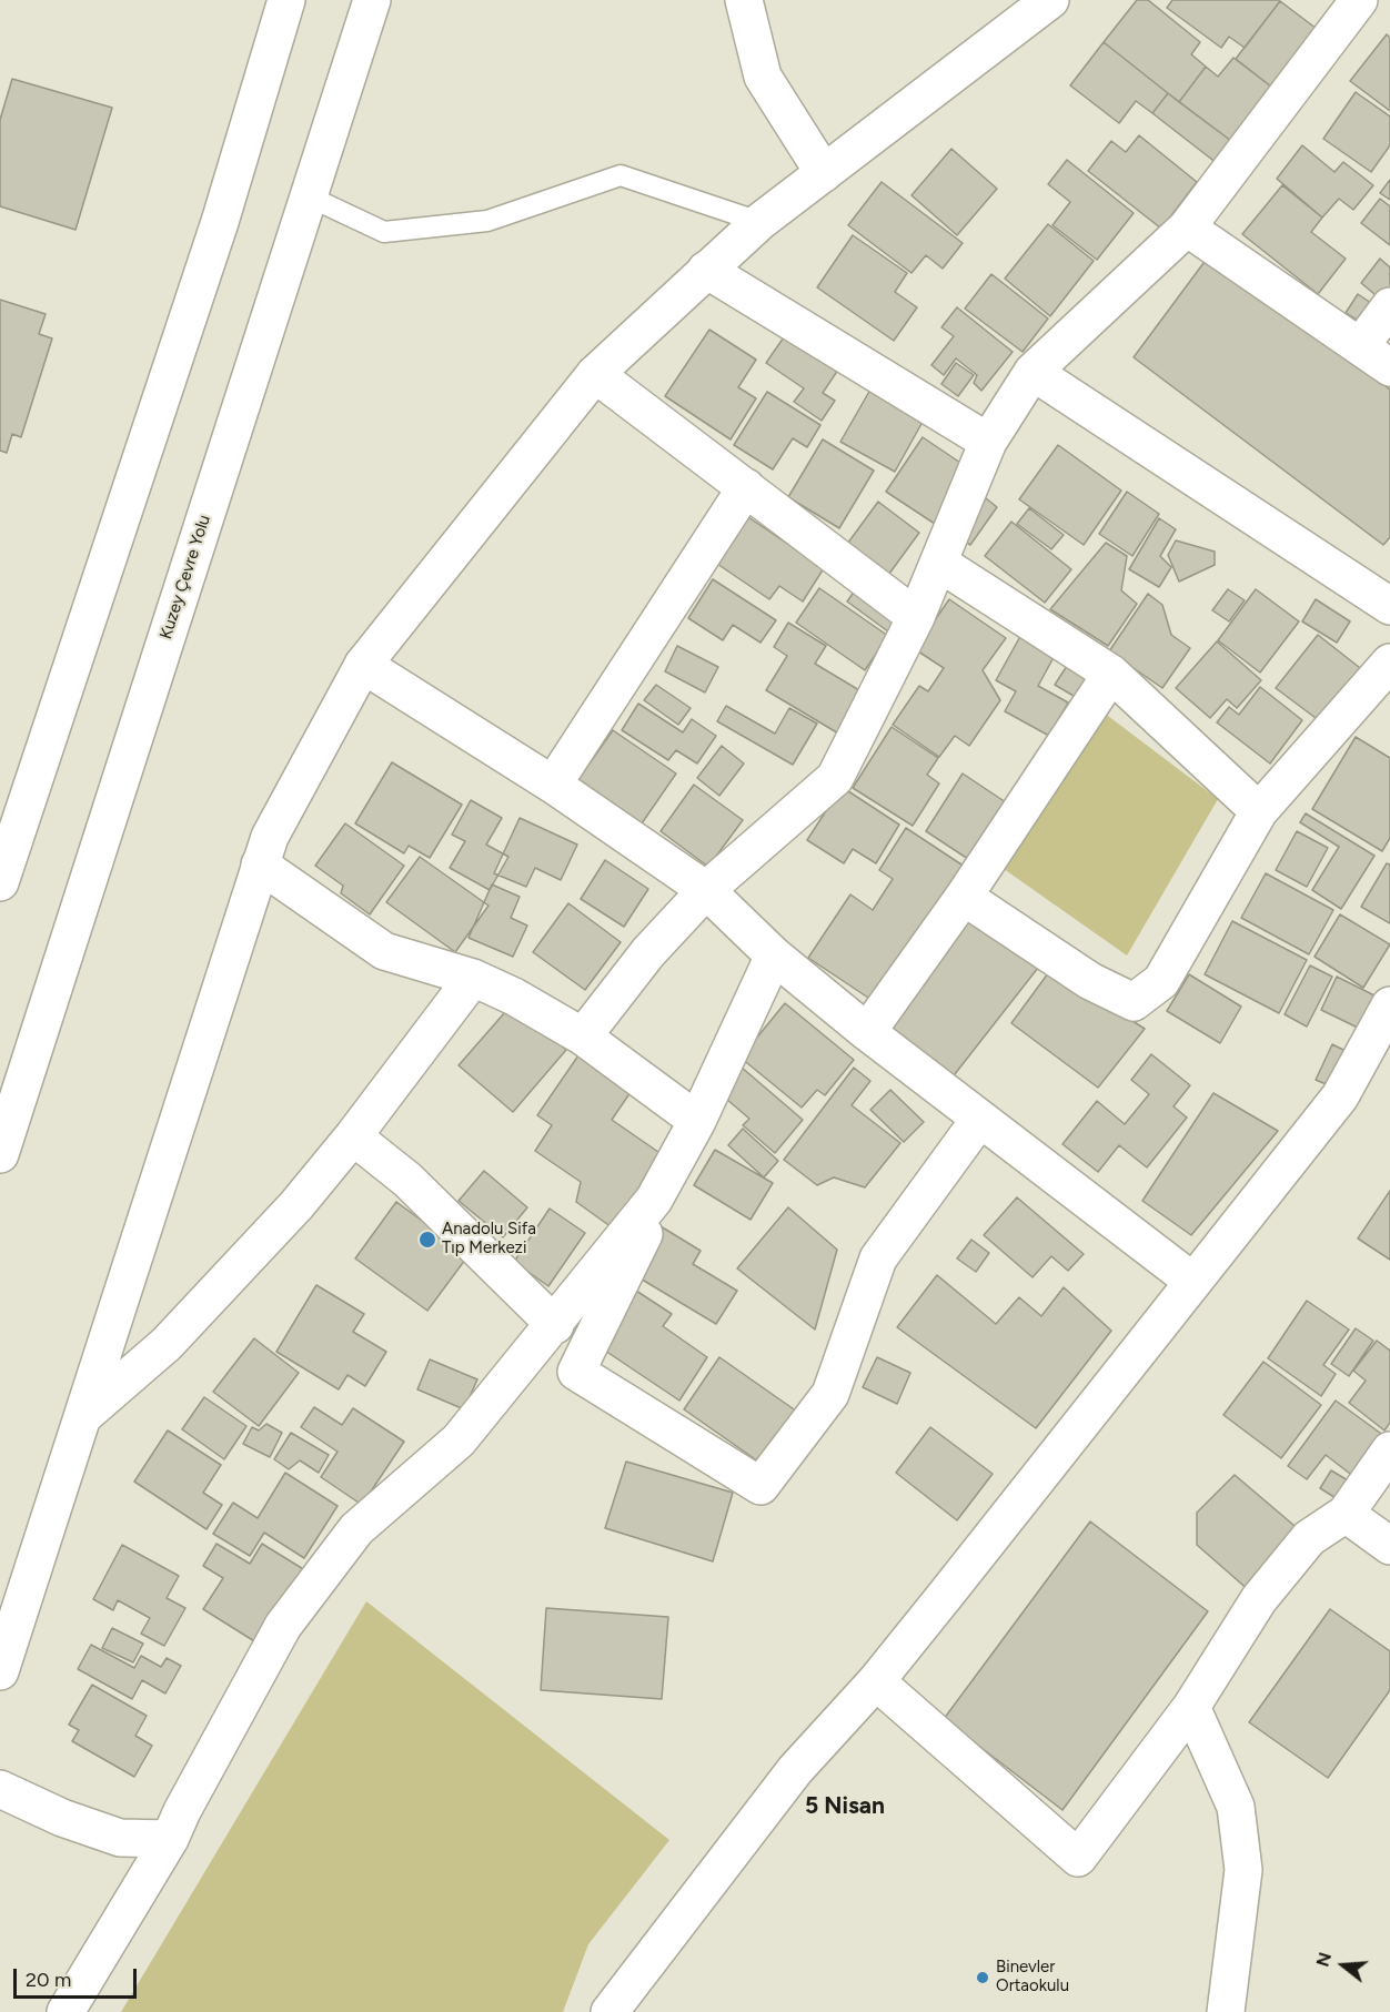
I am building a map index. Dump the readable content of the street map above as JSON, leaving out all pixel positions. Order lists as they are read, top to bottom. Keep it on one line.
{"streets":{"street":["Kuzey Çevre Yolu"]},"districts":["5 Nisan"],"places":["Anadolu Sifa Tıp Merkezi","Binevler Ortaokulu"],"scale_bar":"20 m","north":"left"}
